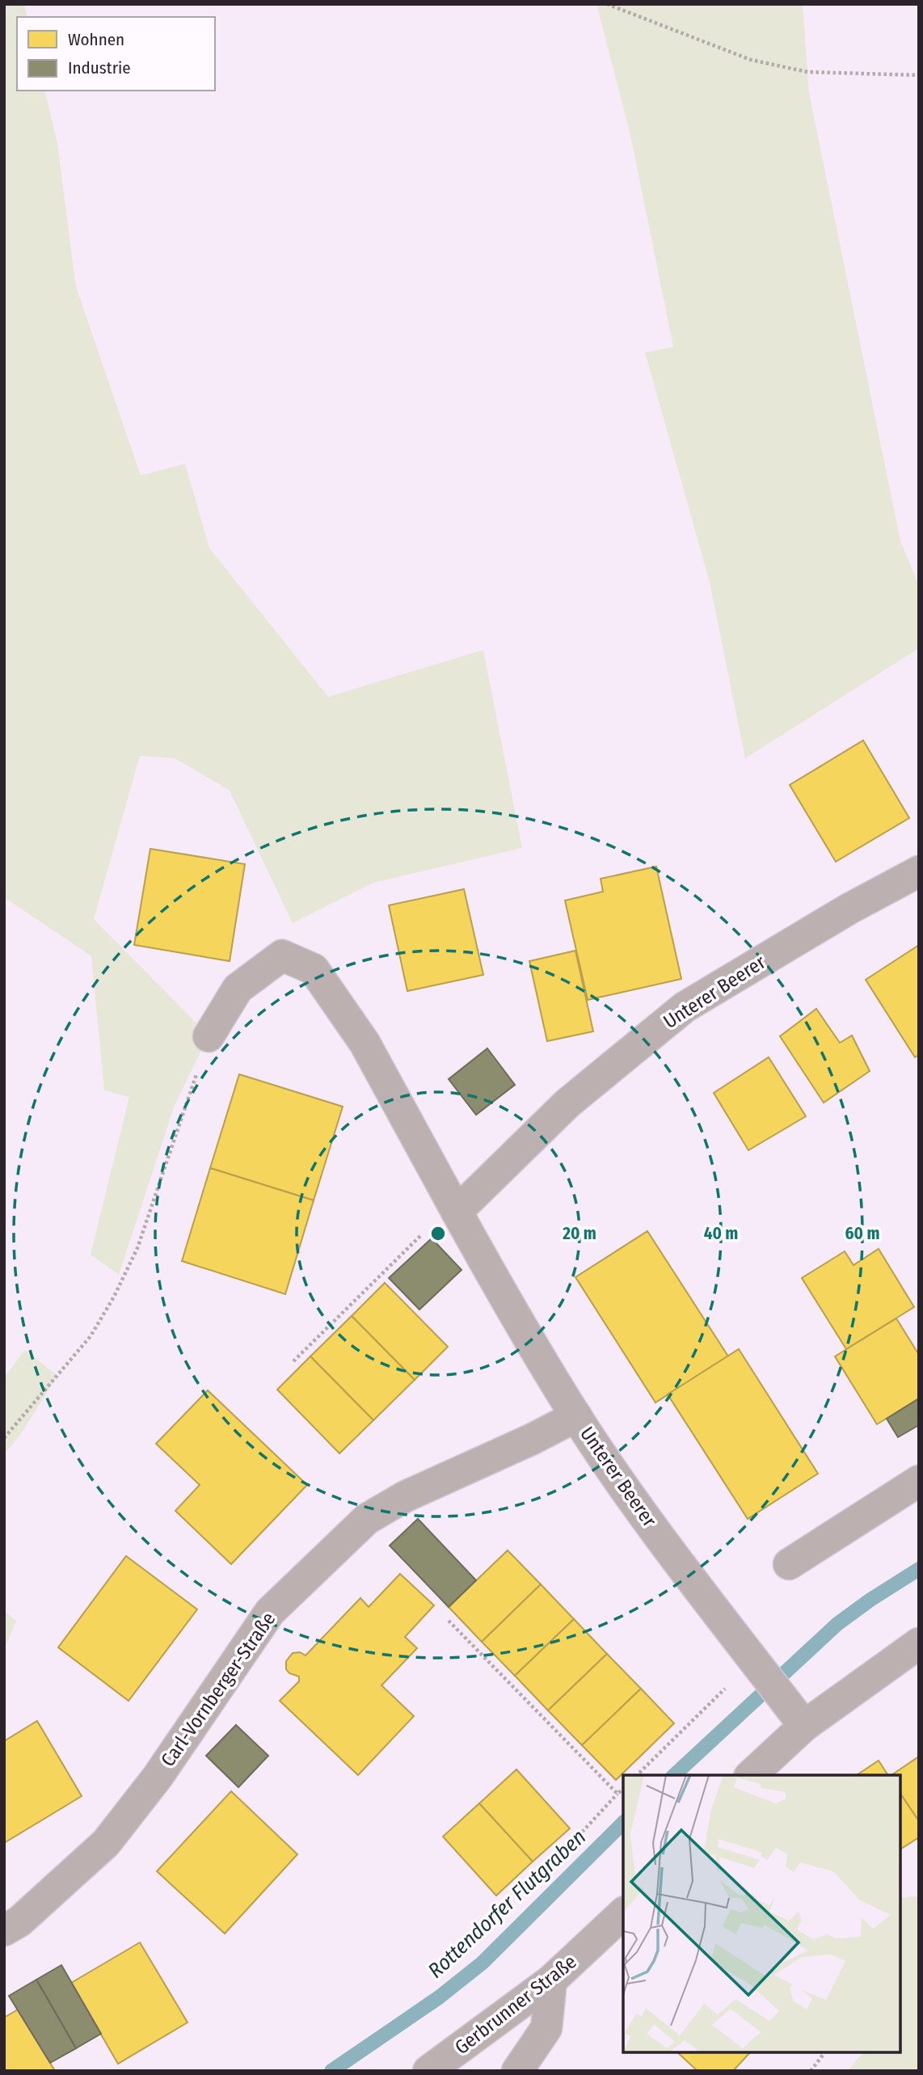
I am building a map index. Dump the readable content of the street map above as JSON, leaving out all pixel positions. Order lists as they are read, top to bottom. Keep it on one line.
{"streets":{"street":["Unterer Beerer","Carl-Vornberger-Straße","Gerbrunner Straße"]},"crossings":[["Unterer Beerer","Carl-Vornberger-Straße"]],"water":["Rottendorfer Flutgraben"],"legend":["Wohnen","Industrie"],"rings":["20 m","40 m","60 m"]}
